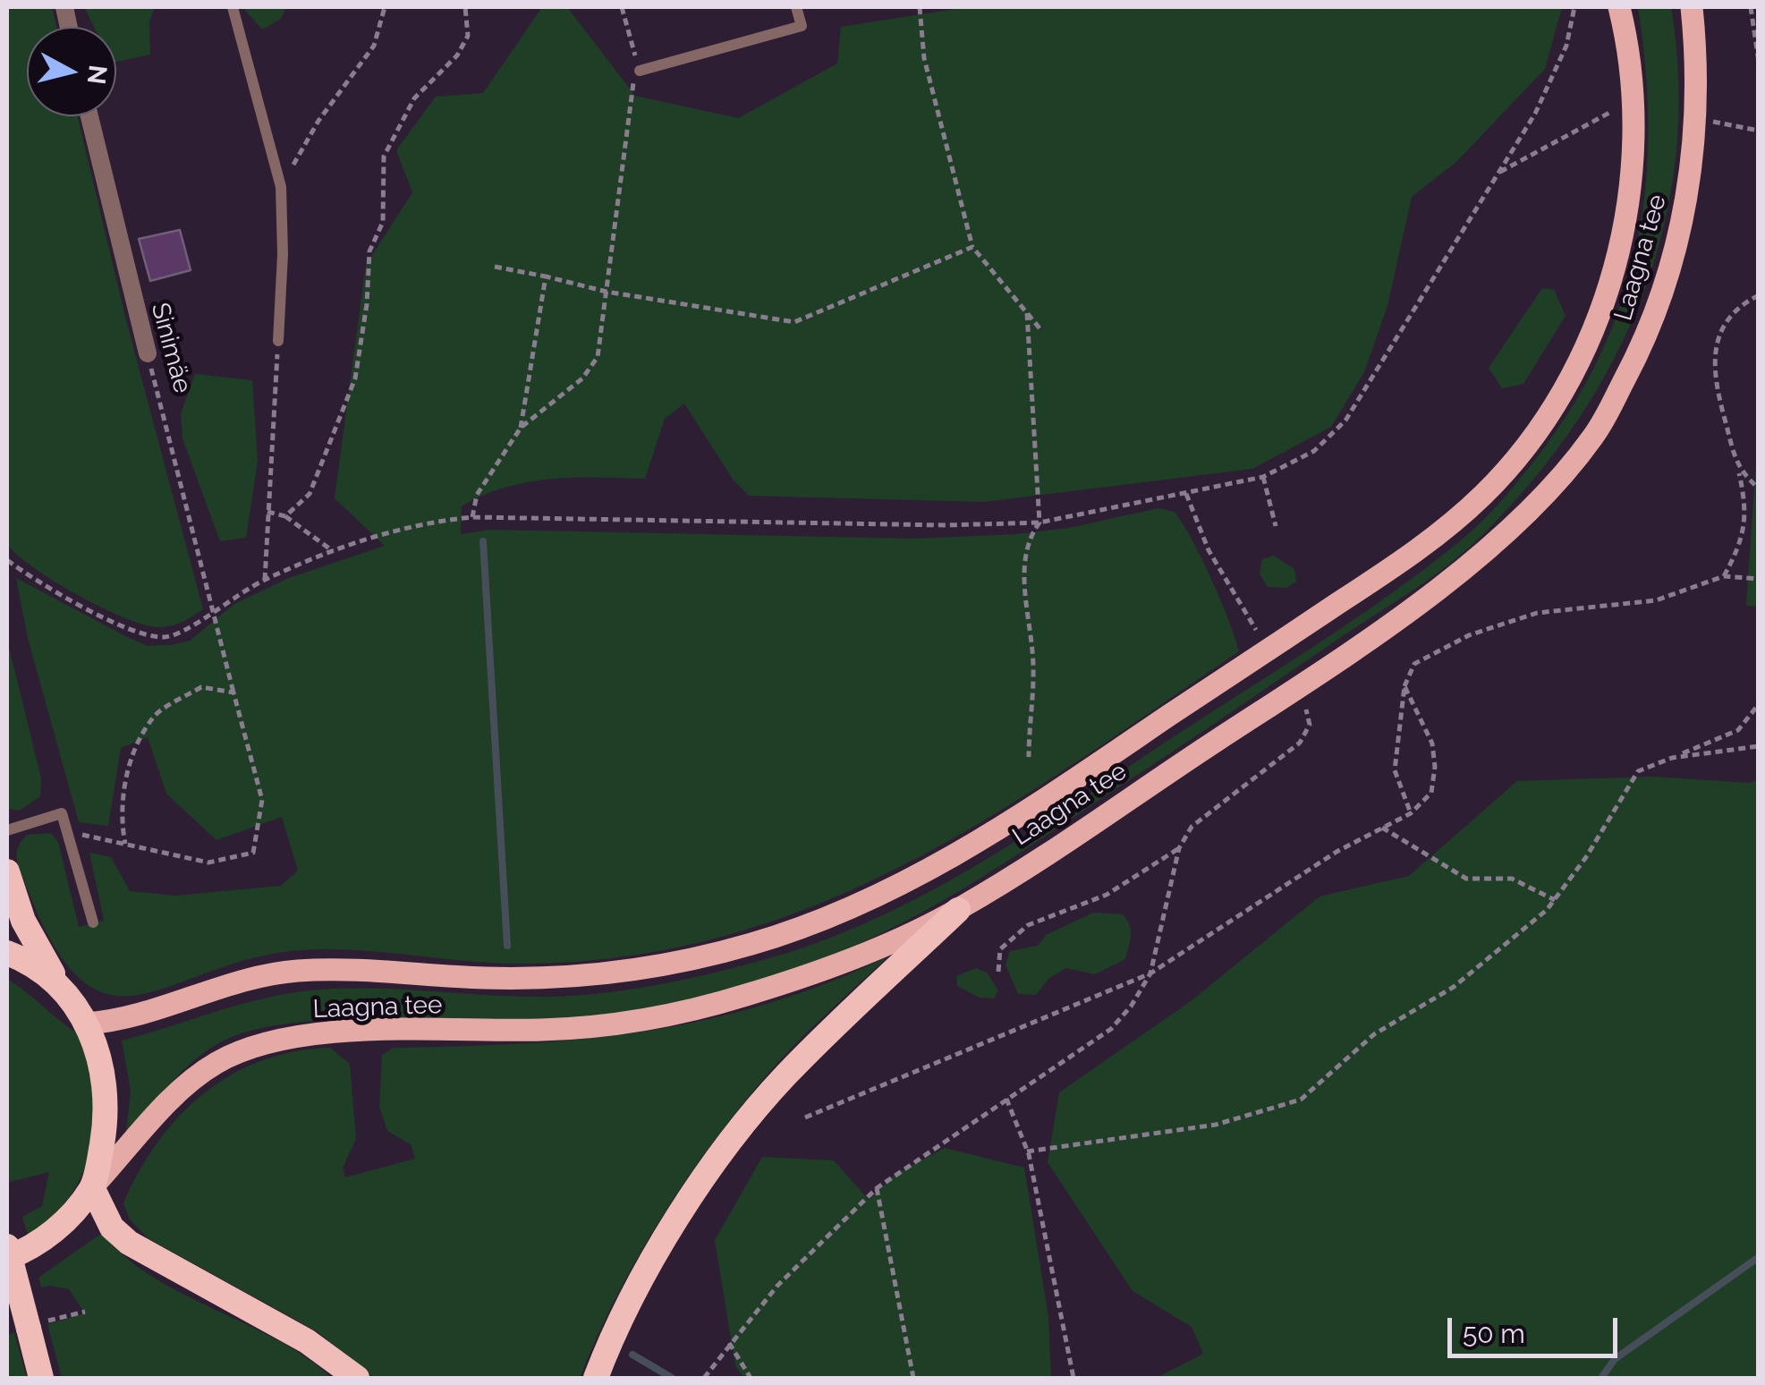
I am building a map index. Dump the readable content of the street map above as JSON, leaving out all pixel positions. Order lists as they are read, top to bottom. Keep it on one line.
{"streets":{"main road":["Laagna tee"],"street":["Sinimäe"]},"scale_bar":"50 m","north":"right"}
